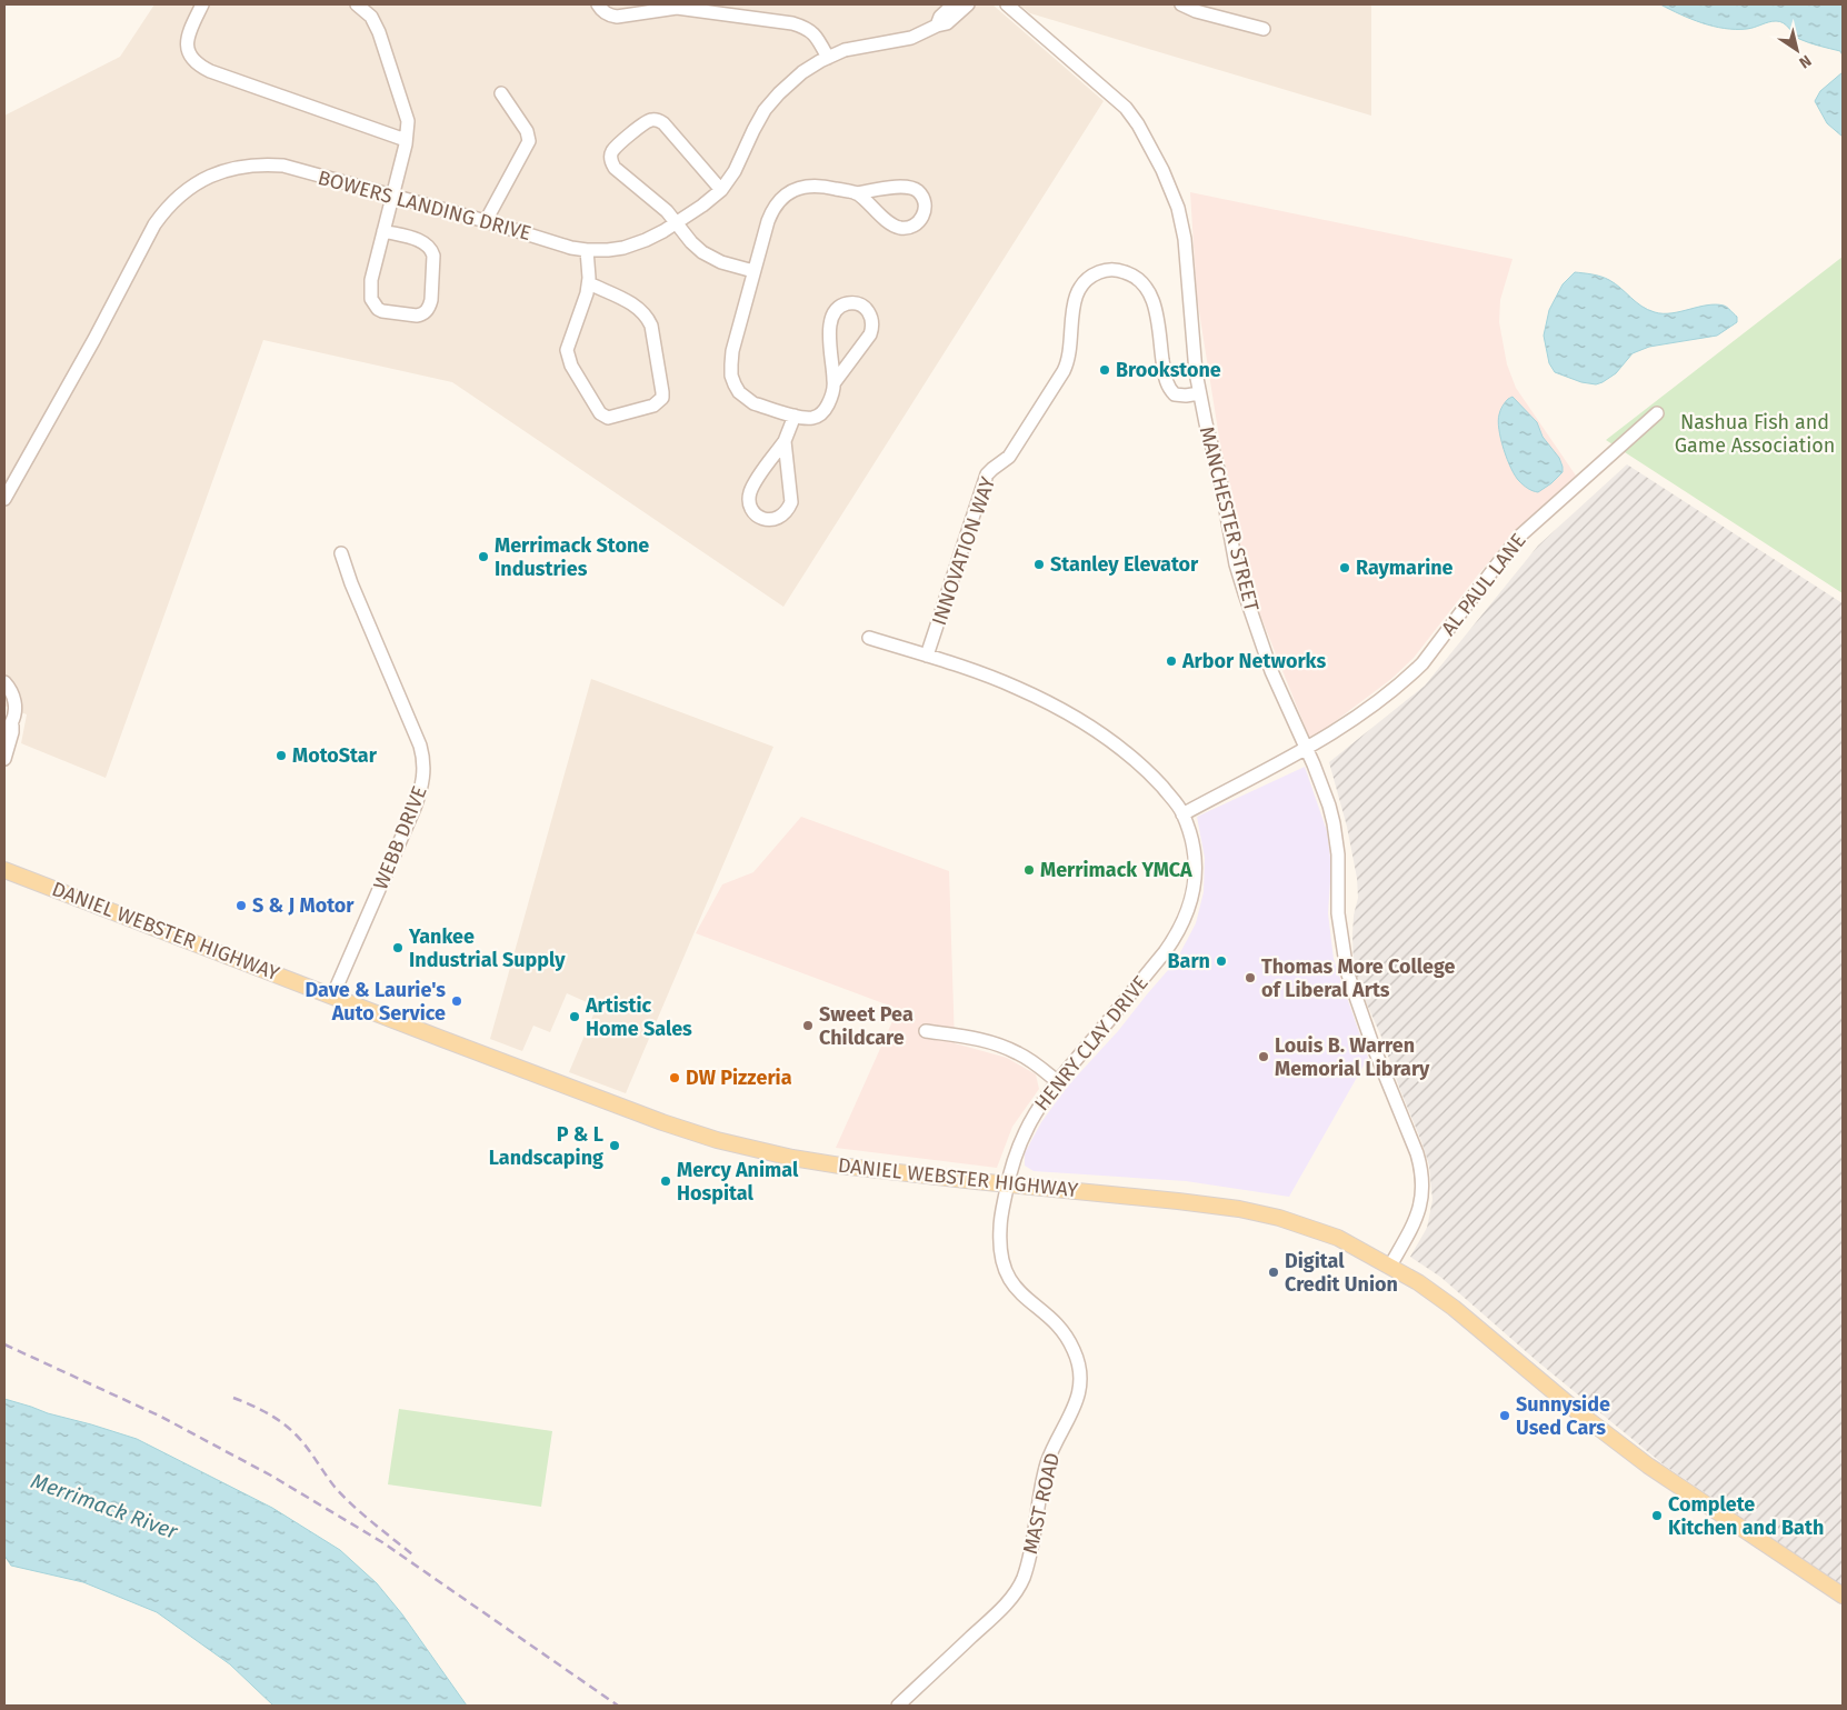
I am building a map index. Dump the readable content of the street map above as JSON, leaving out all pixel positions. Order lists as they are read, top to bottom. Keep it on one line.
{"streets":{"main road":["DANIEL WEBSTER HIGHWAY"],"street":["BOWERS LANDING DRIVE","MANCHESTER STREET","INNOVATION WAY","AL PAUL LANE","WEBB DRIVE","HENRY CLAY DRIVE","MAST ROAD"]},"crossings":[["MANCHESTER STREET","INNOVATION WAY"],["MANCHESTER STREET","AL PAUL LANE"],["MANCHESTER STREET","DANIEL WEBSTER HIGHWAY"],["INNOVATION WAY","HENRY CLAY DRIVE"],["WEBB DRIVE","DANIEL WEBSTER HIGHWAY"],["DANIEL WEBSTER HIGHWAY","HENRY CLAY DRIVE"],["DANIEL WEBSTER HIGHWAY","MAST ROAD"],["HENRY CLAY DRIVE","MAST ROAD"]],"water":["Merrimack River"],"parks":["Nashua Fish and Game Association"],"places":["Brookstone","Merrimack Stone Industries","Stanley Elevator","Raymarine","Arbor Networks","MotoStar","Merrimack YMCA","S & J Motor","Yankee Industrial Supply","Barn","Thomas More College of Liberal Arts","Dave & Laurie's Auto Service","Artistic Home Sales","Sweet Pea Childcare","Louis B. Warren Memorial Library","DW Pizzeria","P & L Landscaping","Mercy Animal Hospital","Digital Credit Union","Sunnyside Used Cars","Complete Kitchen and Bath"],"north":"bottom right"}
